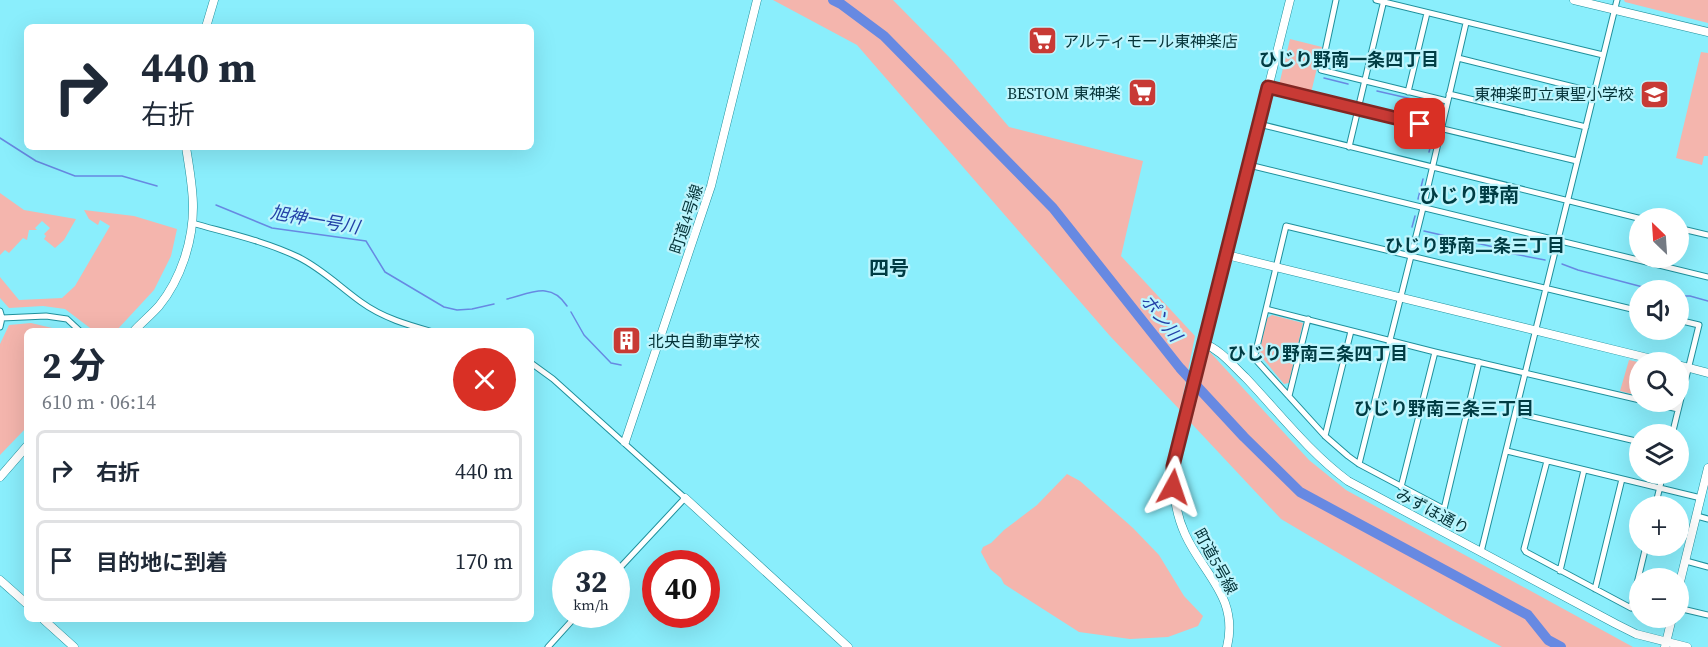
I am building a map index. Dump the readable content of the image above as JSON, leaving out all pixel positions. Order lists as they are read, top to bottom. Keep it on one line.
{"streets":{"street":["町道4号線","みずほ通り","町道5号線"]},"crossings":[["みずほ通り","町道5号線"]],"districts":["ひじり野南一条四丁目","ひじり野南","ひじり野南二条三丁目","四号","ひじり野南三条四丁目","ひじり野南三条三丁目"],"water":["旭神一号川","ポン川"],"places":{"supermarket":["アルティモール東神楽店","BESTOM 東神楽"],"school or university":["東神楽町立東聖小学校"],"building":["北央自動車学校"]},"north":"top left","page":{"turn":["440 m","右折"],"map_buttons":["+","−"],"heading":["2 分","610 m · 06:14"],"list":[{"name":"右折","value":"440 m"},{"name":"目的地に到着","value":"170 m"}],"speed":"32 km/h","limit":"40"}}
